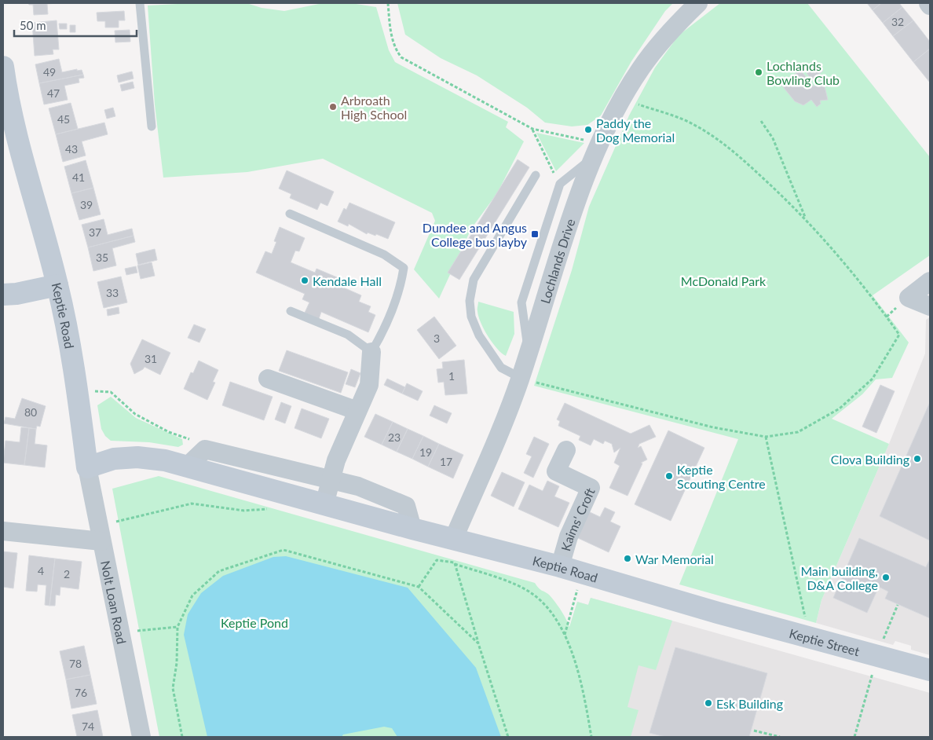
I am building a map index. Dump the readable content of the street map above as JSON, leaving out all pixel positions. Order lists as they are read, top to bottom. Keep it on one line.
{"streets":{"main road":["Keptie Road","Keptie Street"],"street":["Lochlands Drive","Kaims' Croft","Nolt Loan Road"]},"crossings":[["Lochlands Drive","Keptie Road"],["Keptie Road","Kaims' Croft"],["Keptie Road","Nolt Loan Road"],["Keptie Road","Keptie Street"]],"parks":["McDonald Park","Keptie Pond"],"places":{"other":["Lochlands Bowling Club","Arbroath High School","Paddy the Dog Memorial","Kendale Hall","Clova Building","Keptie Scouting Centre","War Memorial","Main building, D&A College","Esk Building"],"transit":["Dundee and Angus College bus layby"]},"house_numbers":["32","49","47","45","43","41","39","37","35","33","3","31","1","80","23","19","17","4","2","78","76","74"],"scale_bar":"50 m"}
